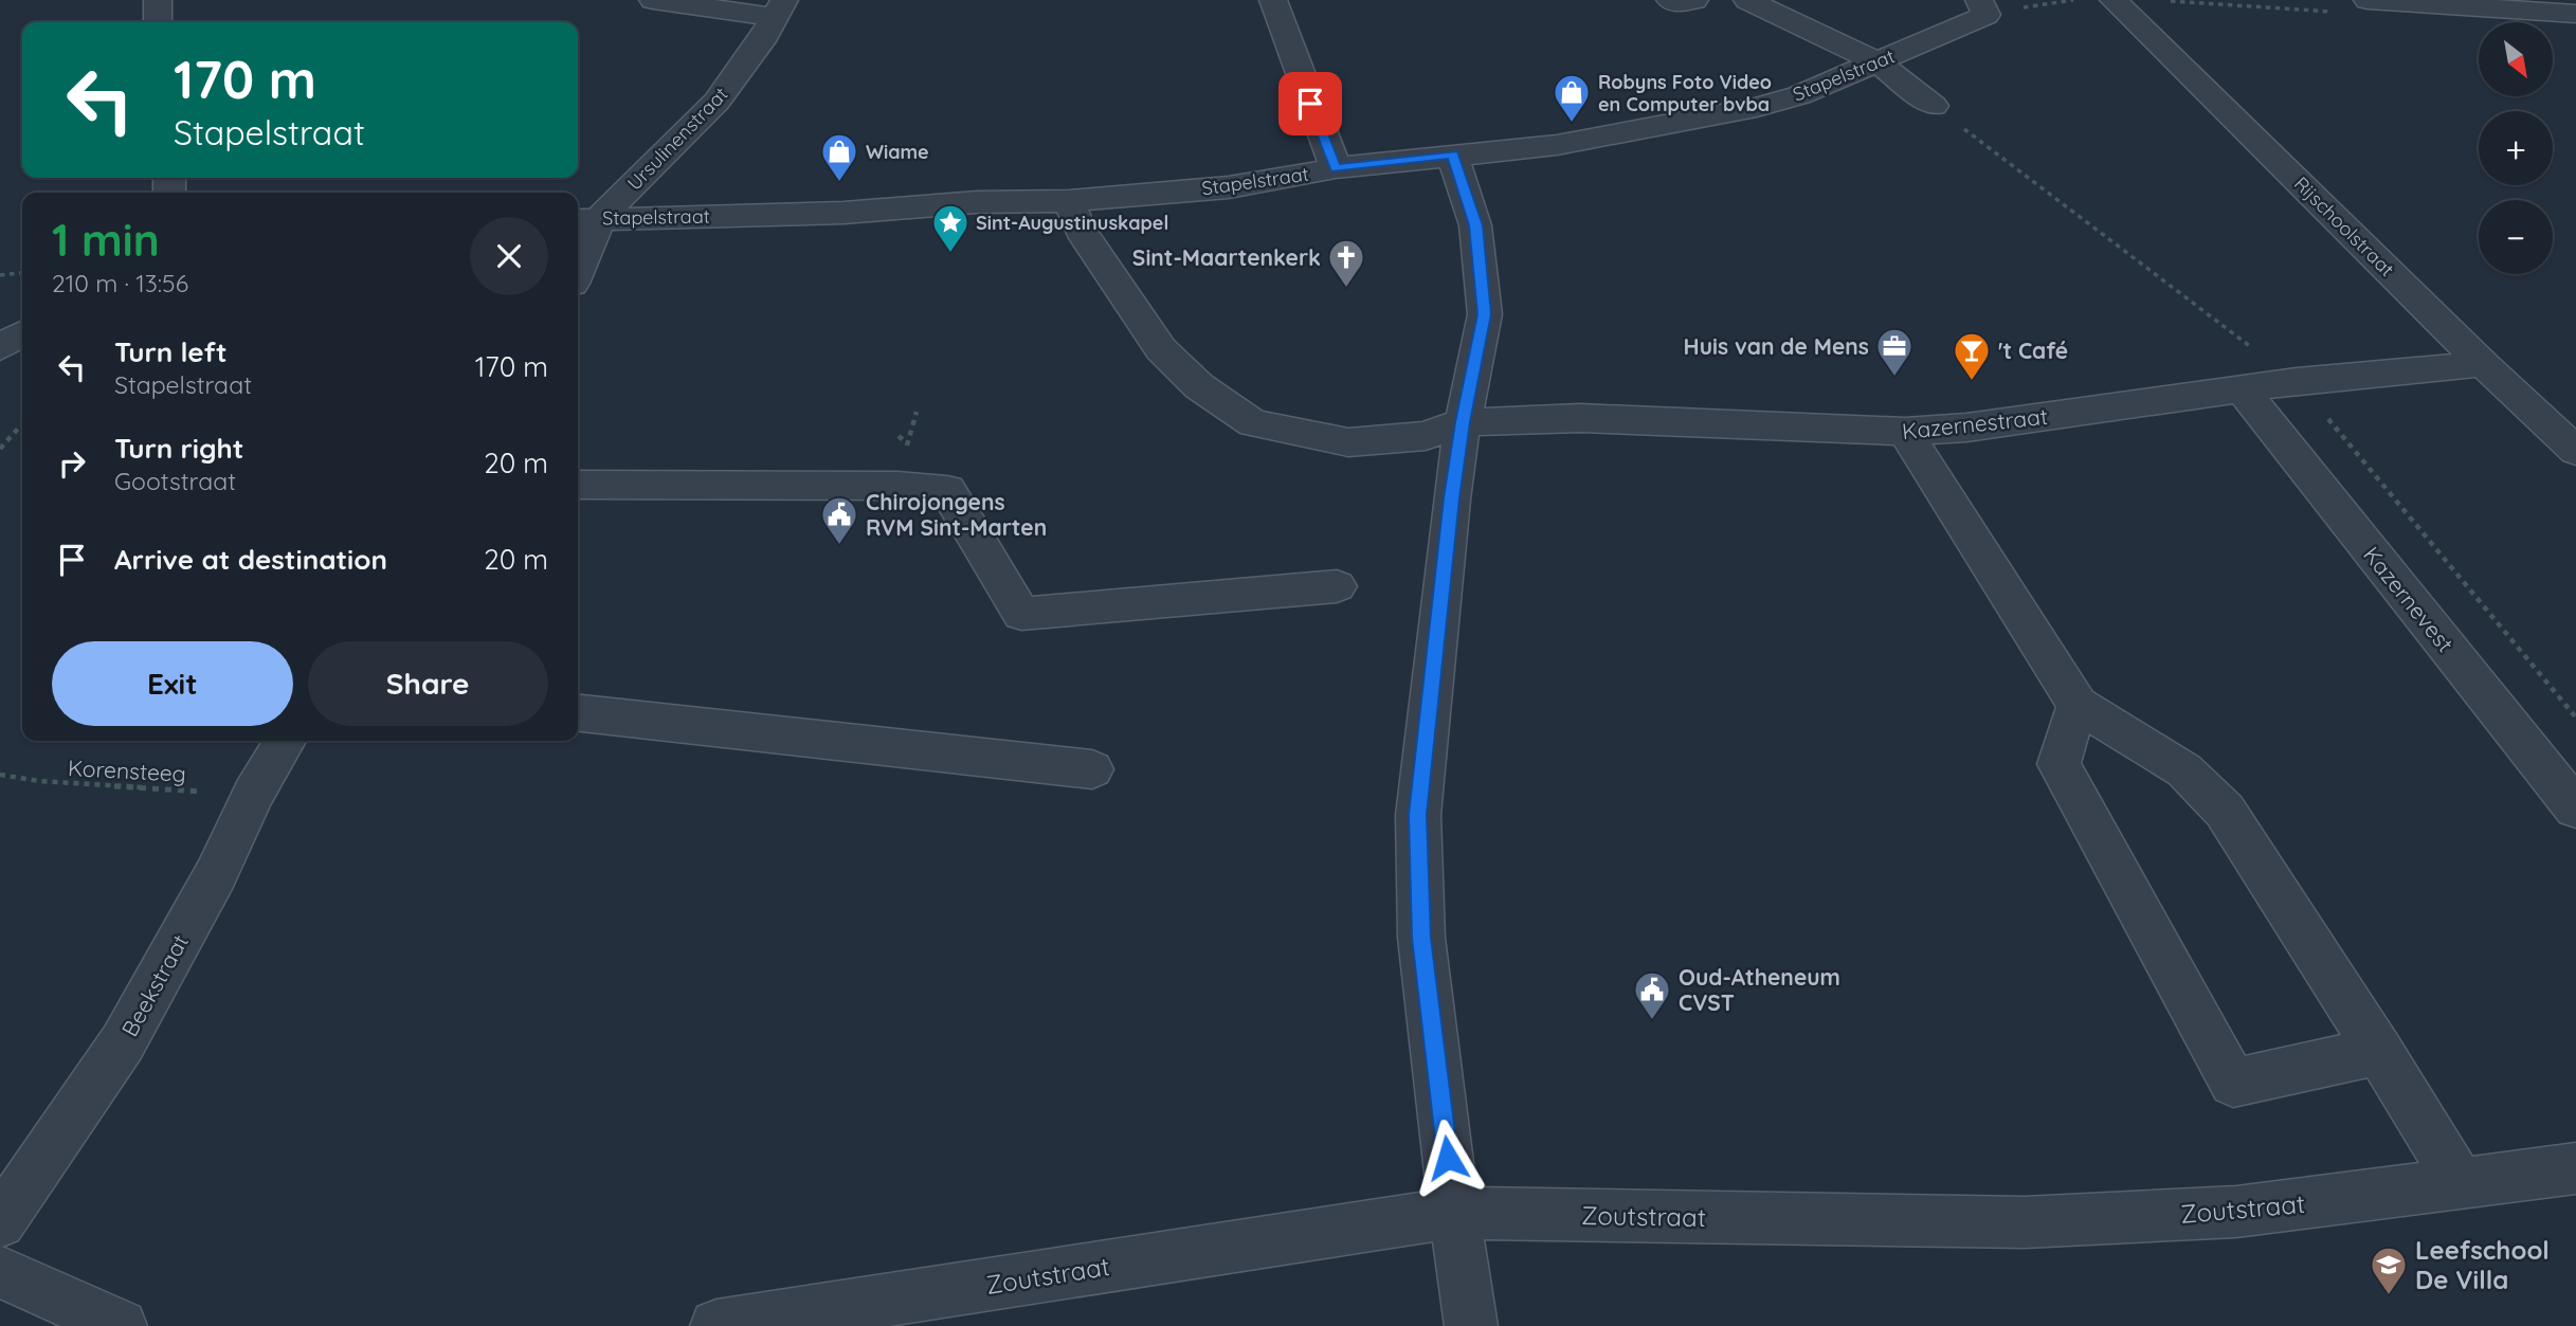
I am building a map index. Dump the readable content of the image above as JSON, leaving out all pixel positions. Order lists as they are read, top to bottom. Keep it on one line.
{"streets":{"street":["Stapelstraat","Ursulinenstraat","Rijschoolstraat","Kazernestraat","Kazernevest","Beekstraat","Zoutstraat"],"path":["Korensteeg"]},"crossings":[["Stapelstraat","Ursulinenstraat"],["Stapelstraat","Kazernestraat"],["Rijschoolstraat","Kazernestraat"],["Kazernestraat","Kazernevest"],["Korensteeg","Beekstraat"]],"places":{"shop":["Robyns Foto Video en Computer bvba","Wiame"],"place":["Sint-Augustinuskapel"],"church":["Sint-Maartenkerk"],"office":["Huis van de Mens"],"bar":["'t Café"],"public building":["Chirojongens RVM Sint-Marten","Oud-Atheneum CVST"],"school or university":["Leefschool De Villa"]},"north":"bottom right","page":{"map_buttons":["+","−"],"turn":["170 m","Stapelstraat"],"heading":["1 min","210 m · 13:56"],"list":[{"name":"Turn left","note":"Stapelstraat","value":"170 m"},{"name":"Turn right","note":"Gootstraat","value":"20 m"},{"name":"Arrive at destination","value":"20 m"}],"buttons":["Exit","Share"]}}
